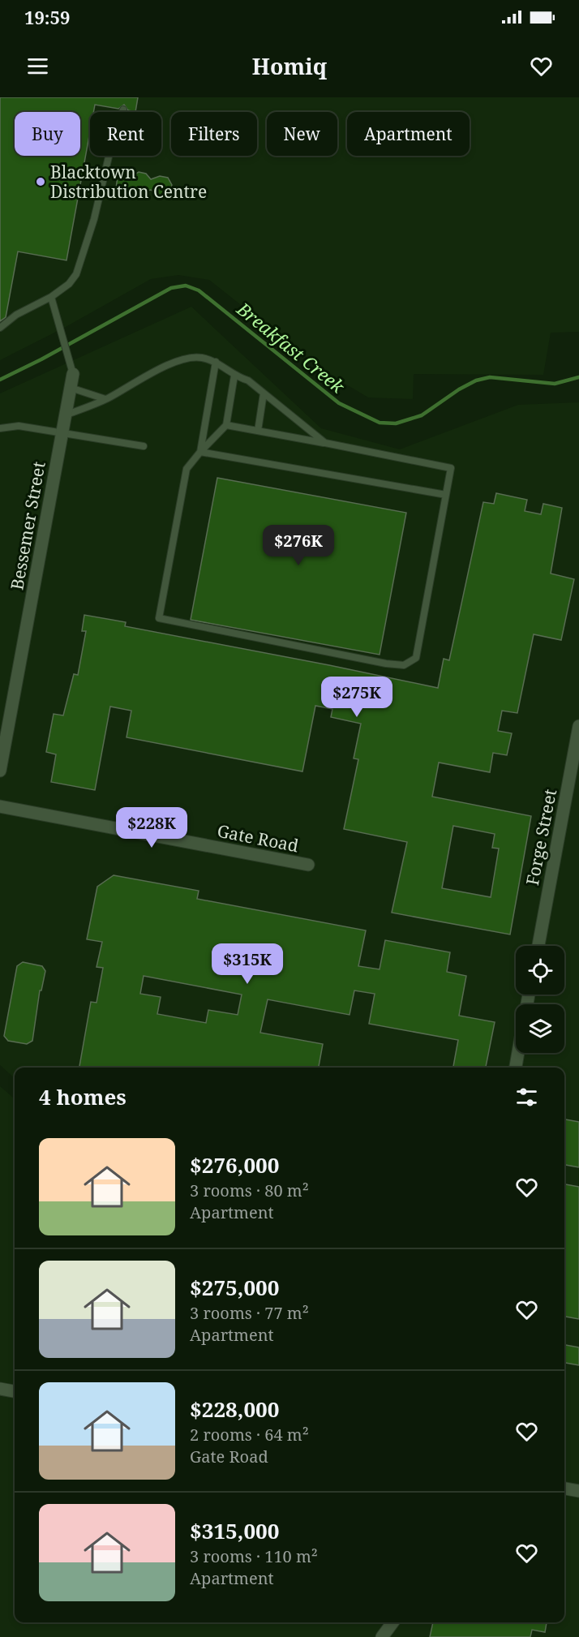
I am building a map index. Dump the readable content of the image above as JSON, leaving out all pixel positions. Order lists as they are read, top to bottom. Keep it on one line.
{"streets":{"street":["Bessemer Street","Forge Street","Gate Road"]},"water":["Breakfast Creek"],"places":["Blacktown Distribution Centre"],"page":{"status":"19:59","header":"Homiq","chip":["Buy","Rent","Filters","New","Apartment"],"price":["$276K","$275K","$228K","$315K"],"heading":"4 homes","list":[{"name":"$276,000","note":"3 rooms · 80 m² · Apartment"},{"name":"$275,000","note":"3 rooms · 77 m² · Apartment"},{"name":"$228,000","note":"2 rooms · 64 m² · Gate Road"},{"name":"$315,000","note":"3 rooms · 110 m² · Apartment"}]}}
